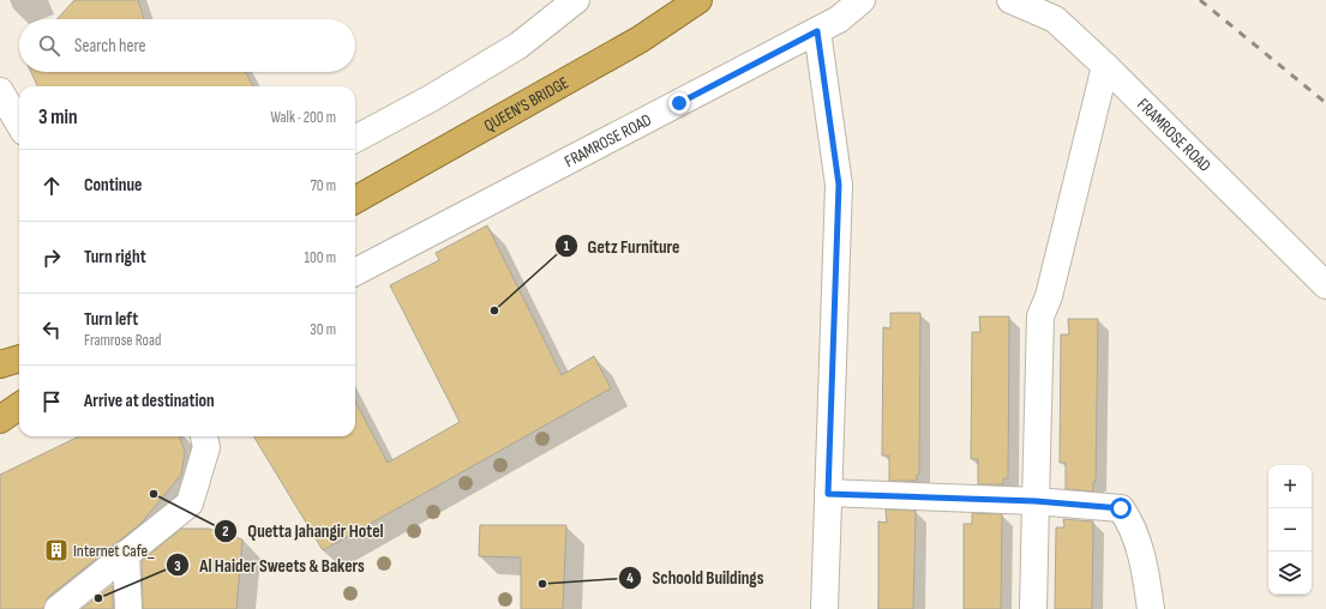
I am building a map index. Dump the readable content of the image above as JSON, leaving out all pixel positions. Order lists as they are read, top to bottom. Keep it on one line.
{"streets":{"highway":["QUEEN'S BRIDGE"],"street":["FRAMROSE ROAD"]},"places":{"other":["Getz Furniture","Quetta Jahangir Hotel","Schoold Buildings","Al Haider Sweets & Bakers"],"building":["Internet Cafe_"]},"page":{"search":"Search here","heading":["3 min","Walk · 200 m"],"list":[["Continue","70 m"],["Turn right","100 m"],["Turn left","Framrose Road","30 m"],"Arrive at destination"],"map_buttons":["+","−"]}}
